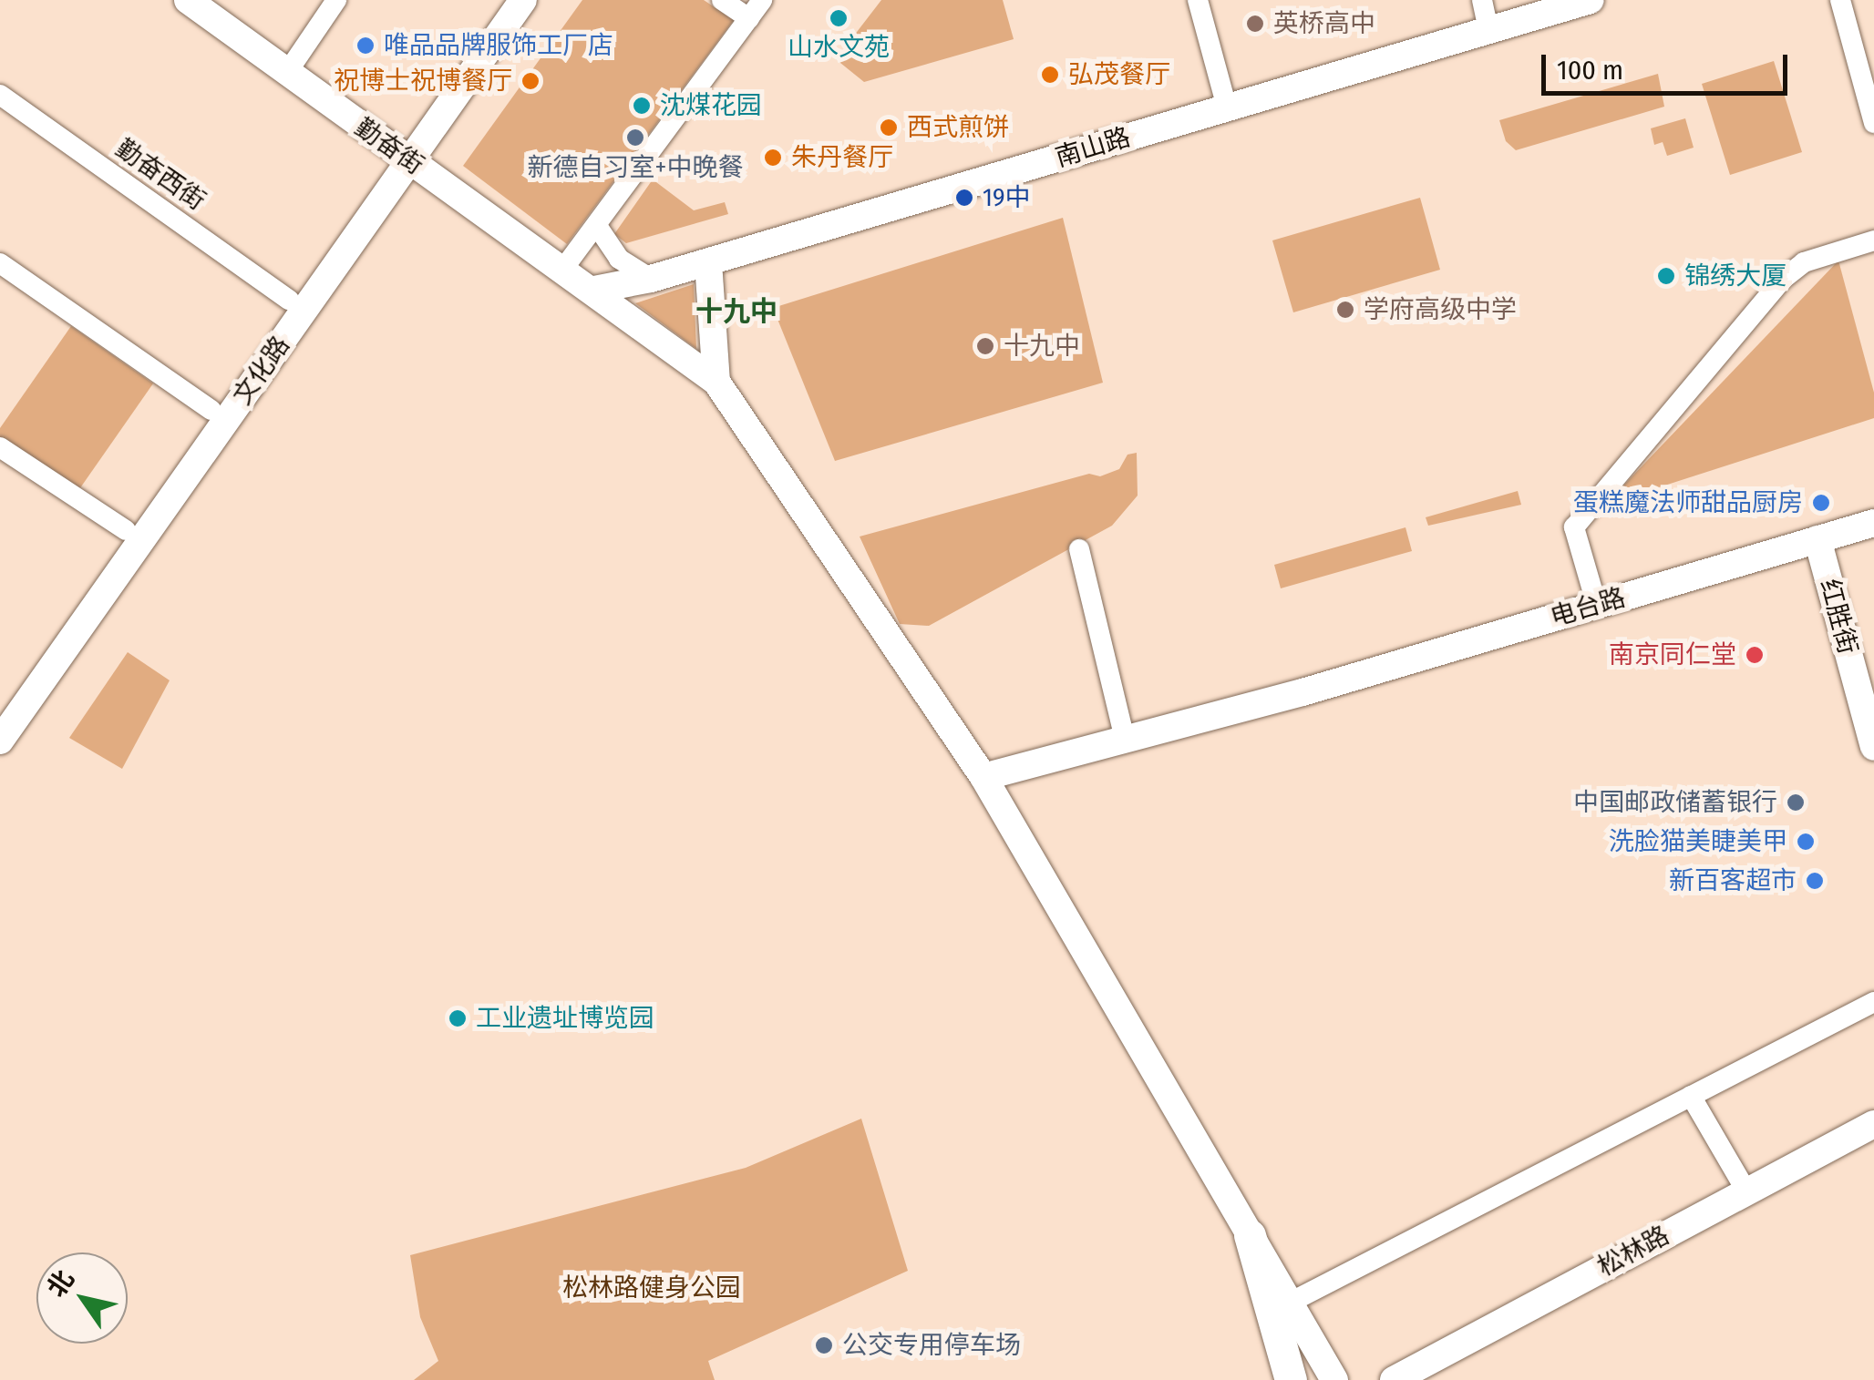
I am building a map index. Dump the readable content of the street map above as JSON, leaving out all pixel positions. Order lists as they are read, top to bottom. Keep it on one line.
{"streets":{"street":["勤奋街","南山路","勤奋西街","文化路","电台路","红胜街","松林路"]},"crossings":[["勤奋街","南山路"],["勤奋街","文化路"],["勤奋西街","文化路"],["电台路","红胜街"]],"districts":["十九中"],"parks":["松林路健身公园"],"places":["山水文苑","英桥高中","唯品品牌服饰工厂店","弘茂餐厅","祝博士祝博餐厅","沈煤花园","西式煎饼","新德自习室+中晚餐","朱丹餐厅","19中","锦绣大厦","学府高级中学","十九中","蛋糕魔法师甜品厨房","南京同仁堂","中国邮政储蓄银行","洗脸猫美睫美甲","新百客超市","工业遗址博览园","公交专用停车场"],"scale_bar":"100 m","north":"top left"}
